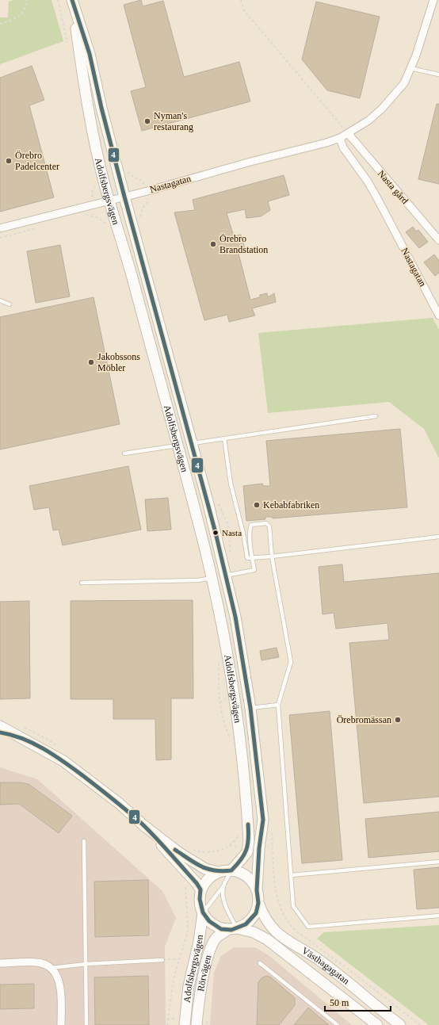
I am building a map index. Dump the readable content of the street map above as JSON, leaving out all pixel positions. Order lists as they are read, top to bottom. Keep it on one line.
{"streets":{"main road":["Adolfsbergsvägen","Västhagagatan","Rörvägen"],"street":["Nastagatan","Nasta gård"]},"crossings":[["Nastagatan","Nasta gård"],["Nastagatan","Adolfsbergsvägen"],["Adolfsbergsvägen","Västhagagatan"],["Adolfsbergsvägen","Rörvägen"],["Västhagagatan","Rörvägen"]],"places":["Nyman's restaurang","Örebro Padelcenter","Örebro Brandstation","Jakobssons Möbler","Kebabfabriken","Nasta","Örebromässan"],"lines":["transit line 4"],"scale_bar":"50 m"}
